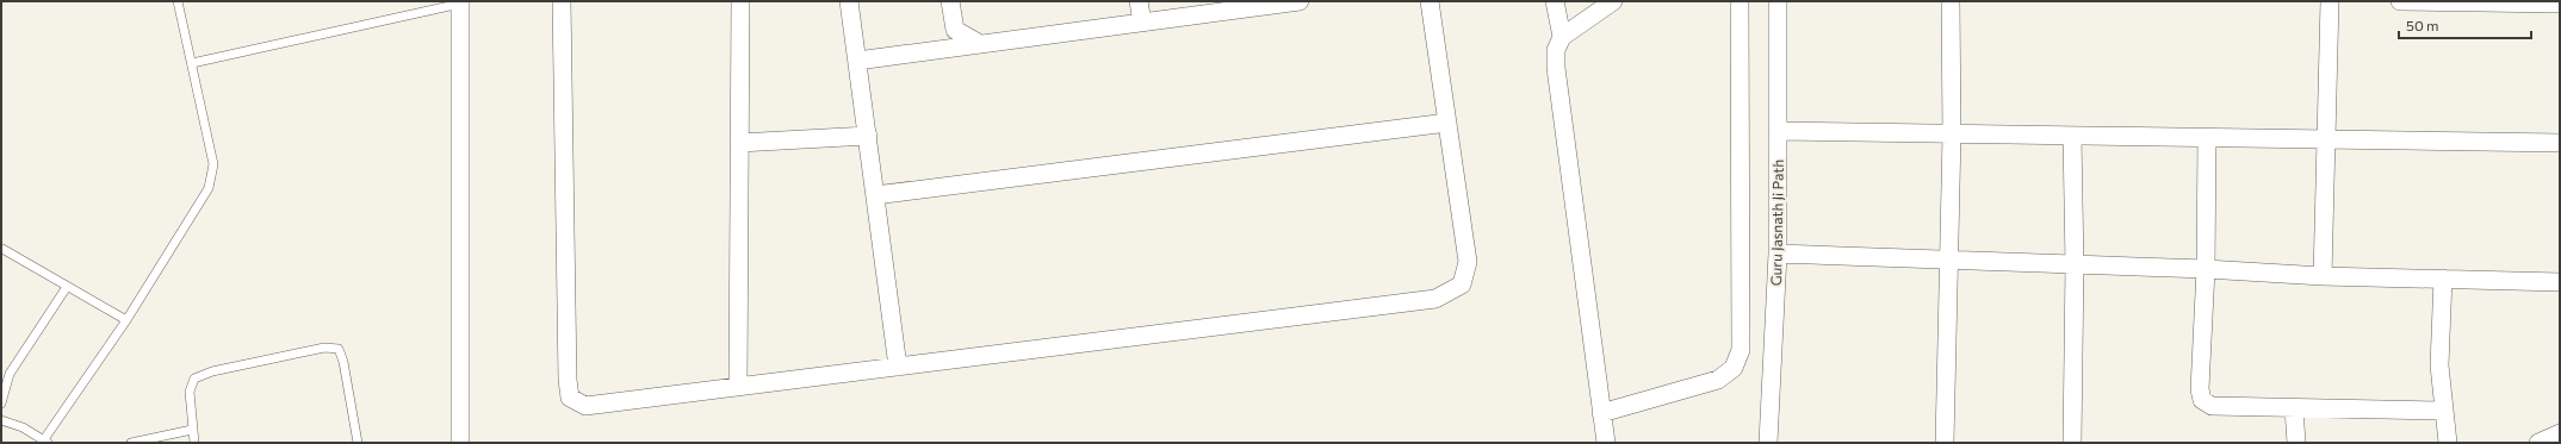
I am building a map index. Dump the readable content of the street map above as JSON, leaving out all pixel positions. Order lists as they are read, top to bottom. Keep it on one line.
{"streets":{"street":["Guru Jasnath Ji Path"]},"scale_bar":"50 m"}
